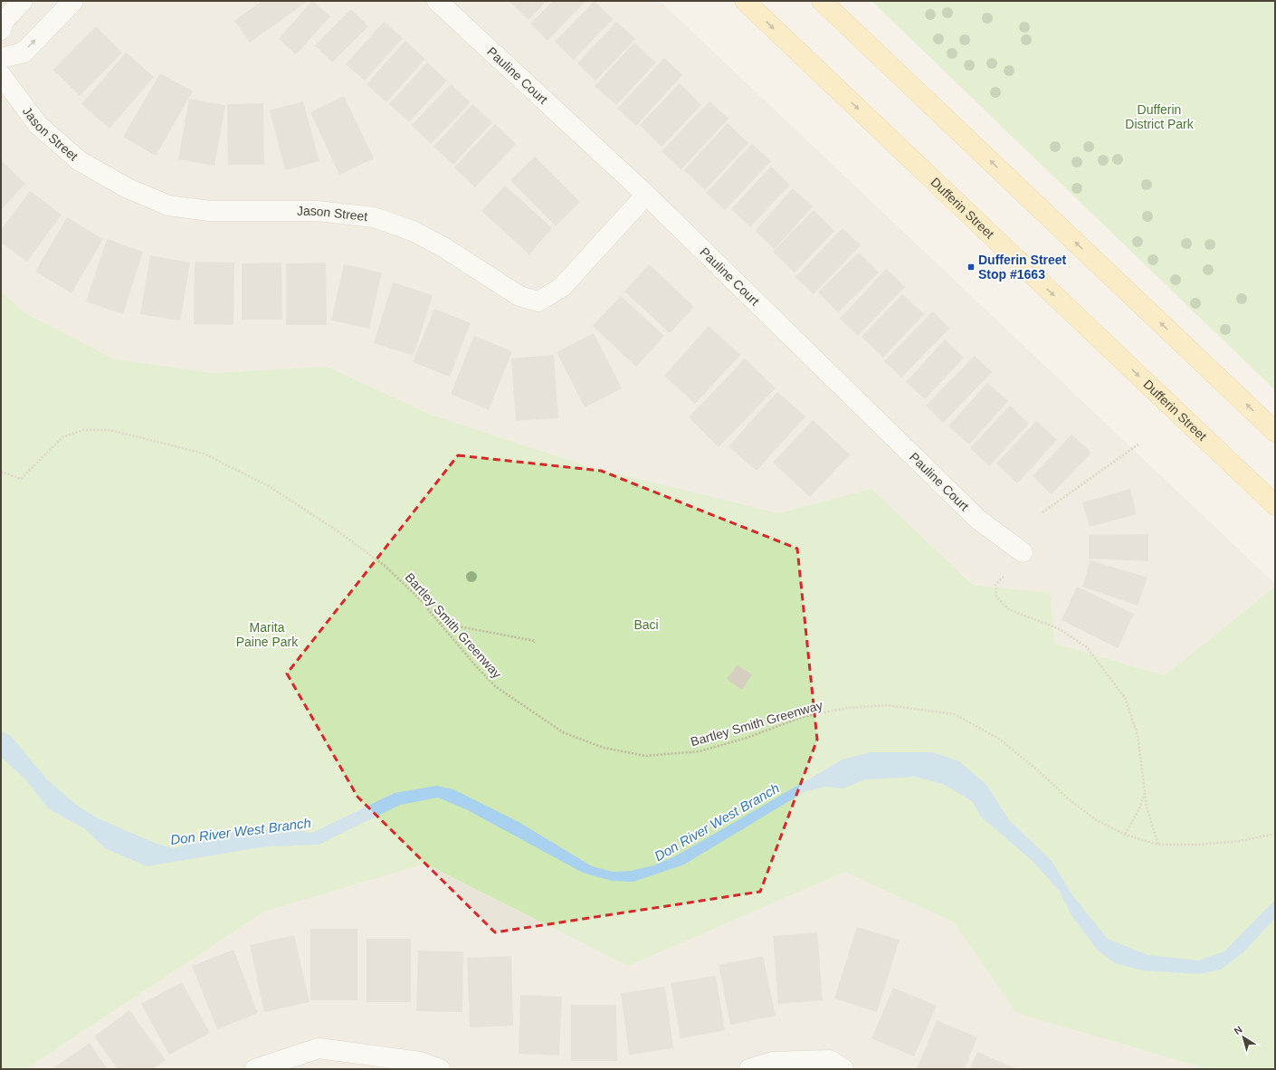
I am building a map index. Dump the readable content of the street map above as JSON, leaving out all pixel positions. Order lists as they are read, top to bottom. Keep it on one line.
{"streets":{"main road":["Dufferin Street"],"street":["Pauline Court","Jason Street"],"path":["Bartley Smith Greenway"]},"crossings":[["Pauline Court","Jason Street"]],"water":["Don River West Branch"],"parks":["Dufferin District Park","Baci","Marita Paine Park"],"places":{"transit":["Dufferin Street Stop #1663"]},"north":"top left"}
